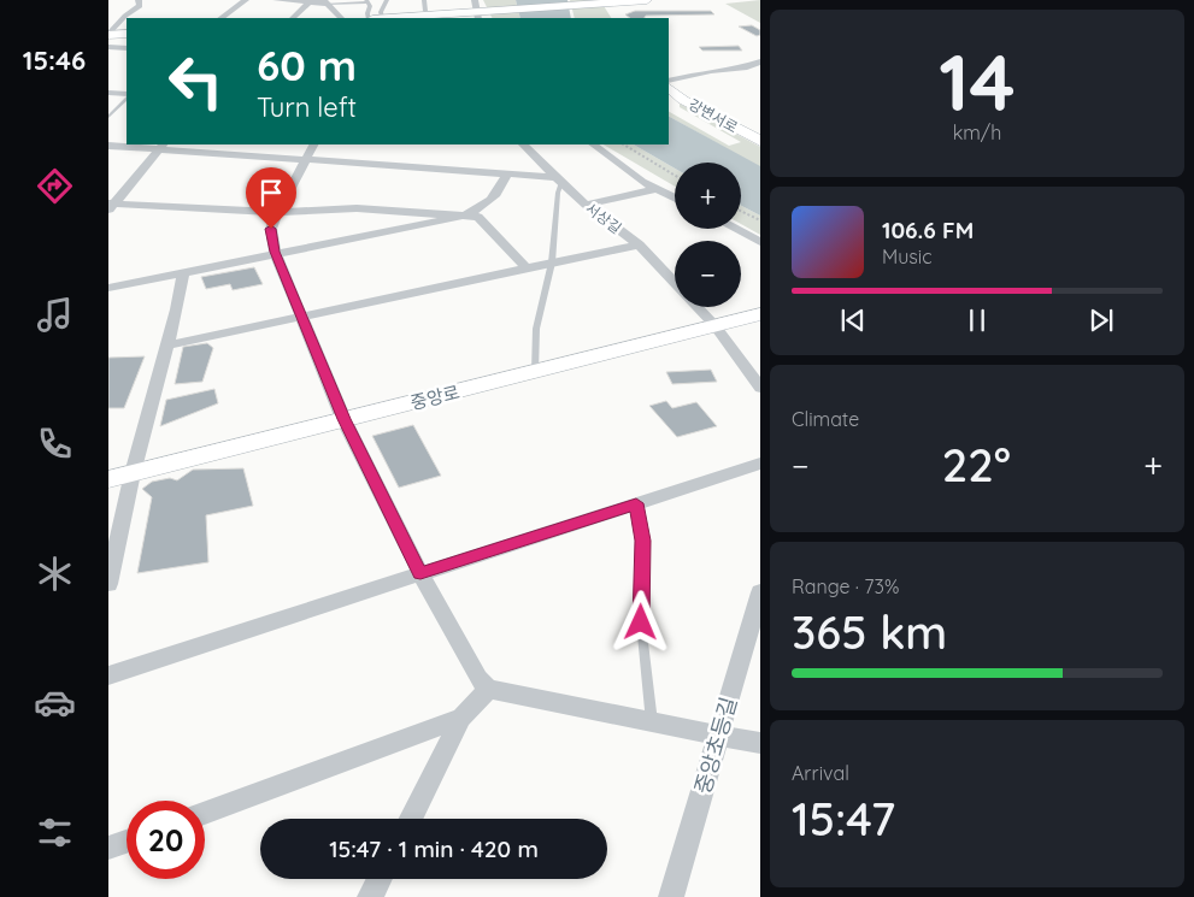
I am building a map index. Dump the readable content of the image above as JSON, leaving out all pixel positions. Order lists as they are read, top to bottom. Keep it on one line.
{"streets":{"street":["강변서로","서상길","중앙로","중앙초등길"]},"crossings":[["서상길","중앙로"]],"page":{"tabs":"15:46","tile":[["14","km/h"],"Climate",["Range · 73%","365 km"],["Arrival","15:47"]],"turn":["60 m","Turn left"],"map_buttons":["+","−"],"song":["106.6 FM","Music"],"heat":["−","22°","+"],"limit":"20","trip":"15:47 · 1 min · 420 m"}}
